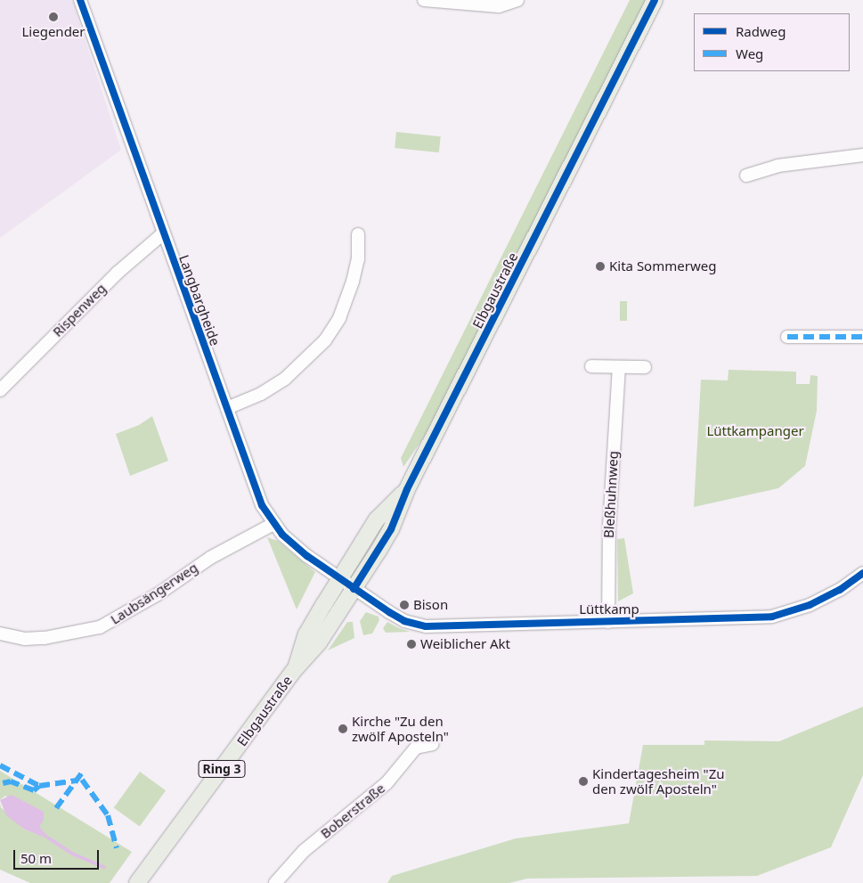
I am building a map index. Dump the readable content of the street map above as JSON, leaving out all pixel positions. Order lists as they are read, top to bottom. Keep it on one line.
{"streets":{"main road":["Elbgaustraße","Ring 3"],"street":["Langbargheide","Rispenweg","Bleßhuhnweg","Laubsängerweg","Lüttkamp","Boberstraße"]},"crossings":[["Elbgaustraße","Langbargheide"],["Elbgaustraße","Lüttkamp"],["Langbargheide","Rispenweg"],["Langbargheide","Laubsängerweg"],["Langbargheide","Lüttkamp"],["Bleßhuhnweg","Lüttkamp"]],"parks":["Lüttkampanger"],"places":["Liegender","Kita Sommerweg","Bison","Weiblicher Akt","Kirche \"Zu den zwölf Aposteln\"","Kindertagesheim \"Zu den zwölf Aposteln\""],"legend":["Radweg","Weg"],"scale_bar":"50 m"}
